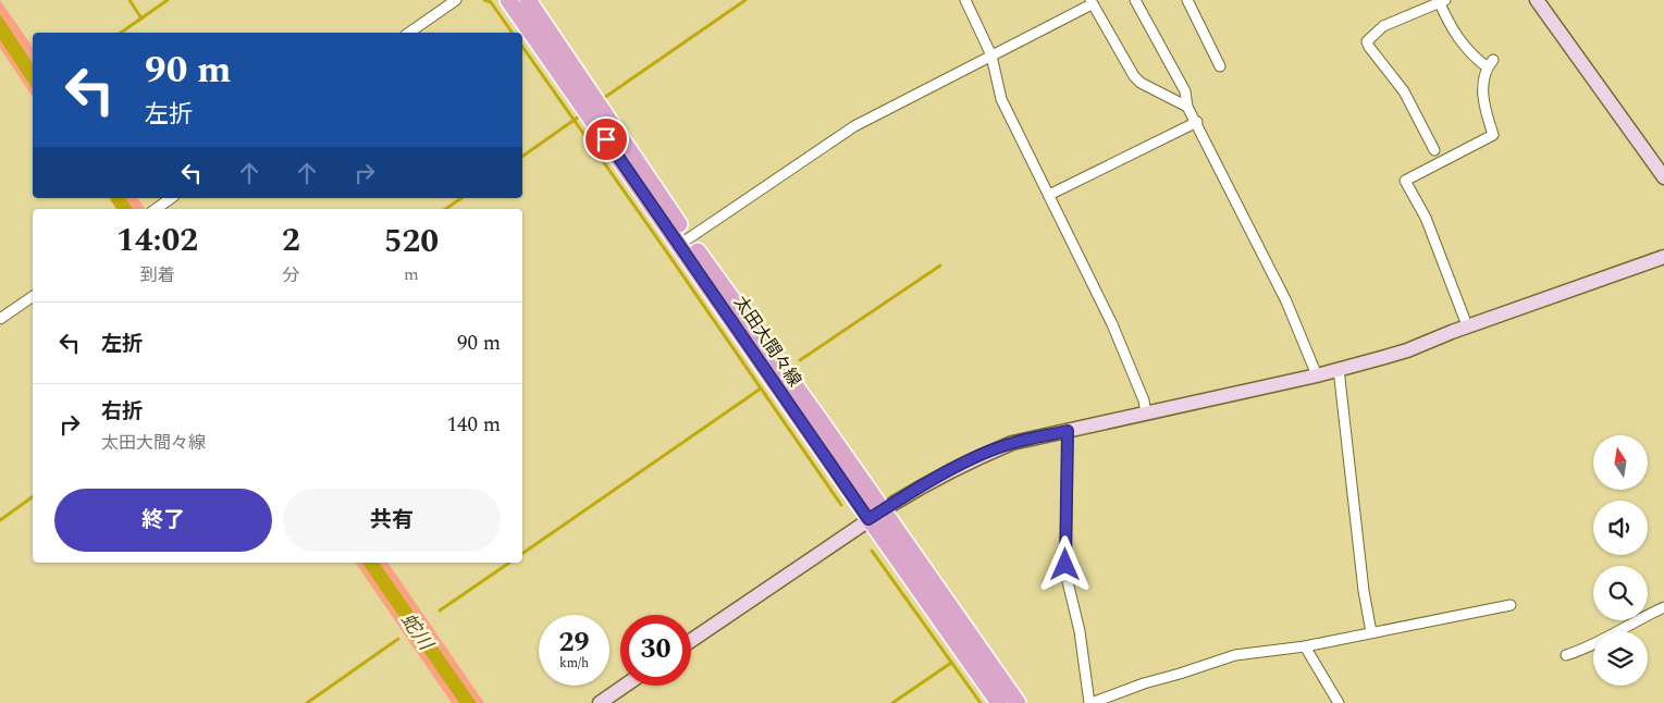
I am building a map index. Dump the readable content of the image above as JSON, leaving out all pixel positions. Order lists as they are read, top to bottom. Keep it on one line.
{"streets":{"main road":["太田大間々線"]},"water":["蛇川"],"north":"top","page":{"turn":["90 m","左折"],"eta":["14:02","到着","2","分","520","m"],"list":[{"name":"左折","value":"90 m"},{"name":"右折","note":"太田大間々線","value":"140 m"}],"buttons":["終了","共有"],"speed":"29 km/h","limit":"30"}}
